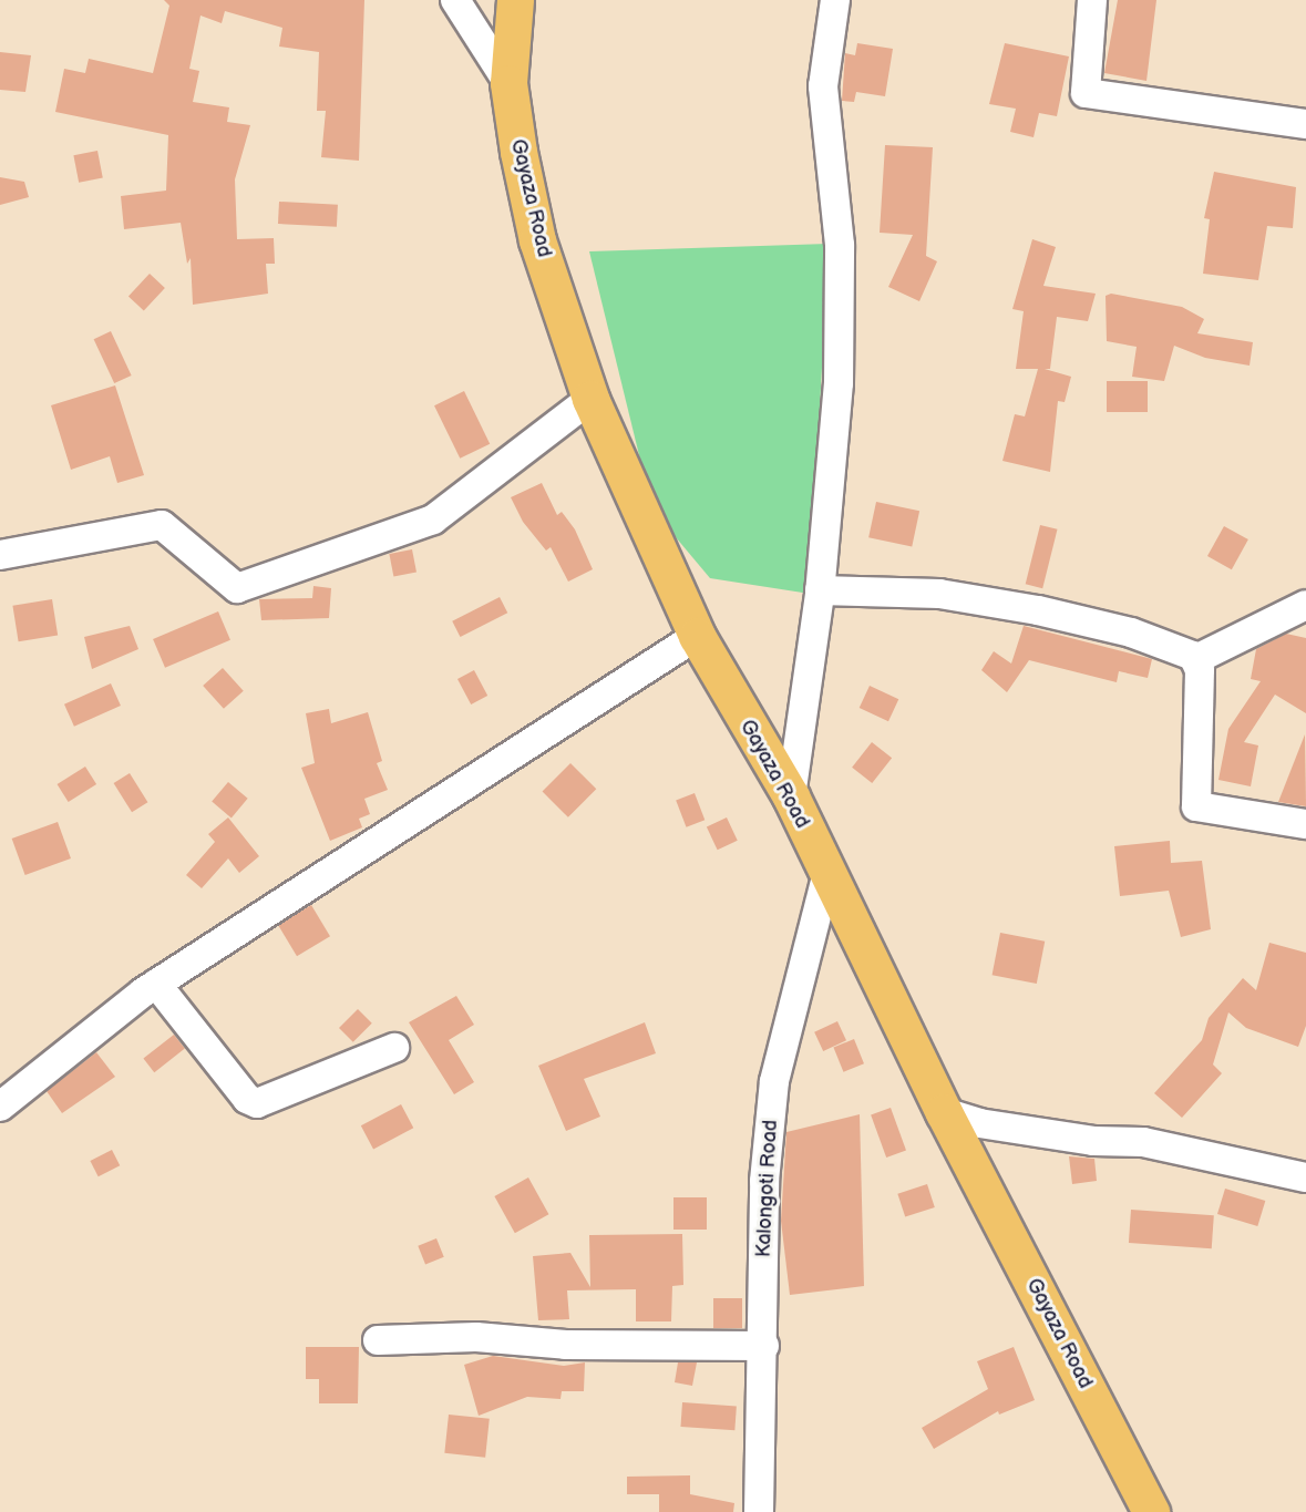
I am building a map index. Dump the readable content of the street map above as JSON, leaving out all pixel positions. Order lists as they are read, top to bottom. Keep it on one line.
{"streets":{"main road":["Gayaza Road"],"street":["Kalongoti Road"]},"crossings":[["Gayaza Road","Kalongoti Road"]]}
